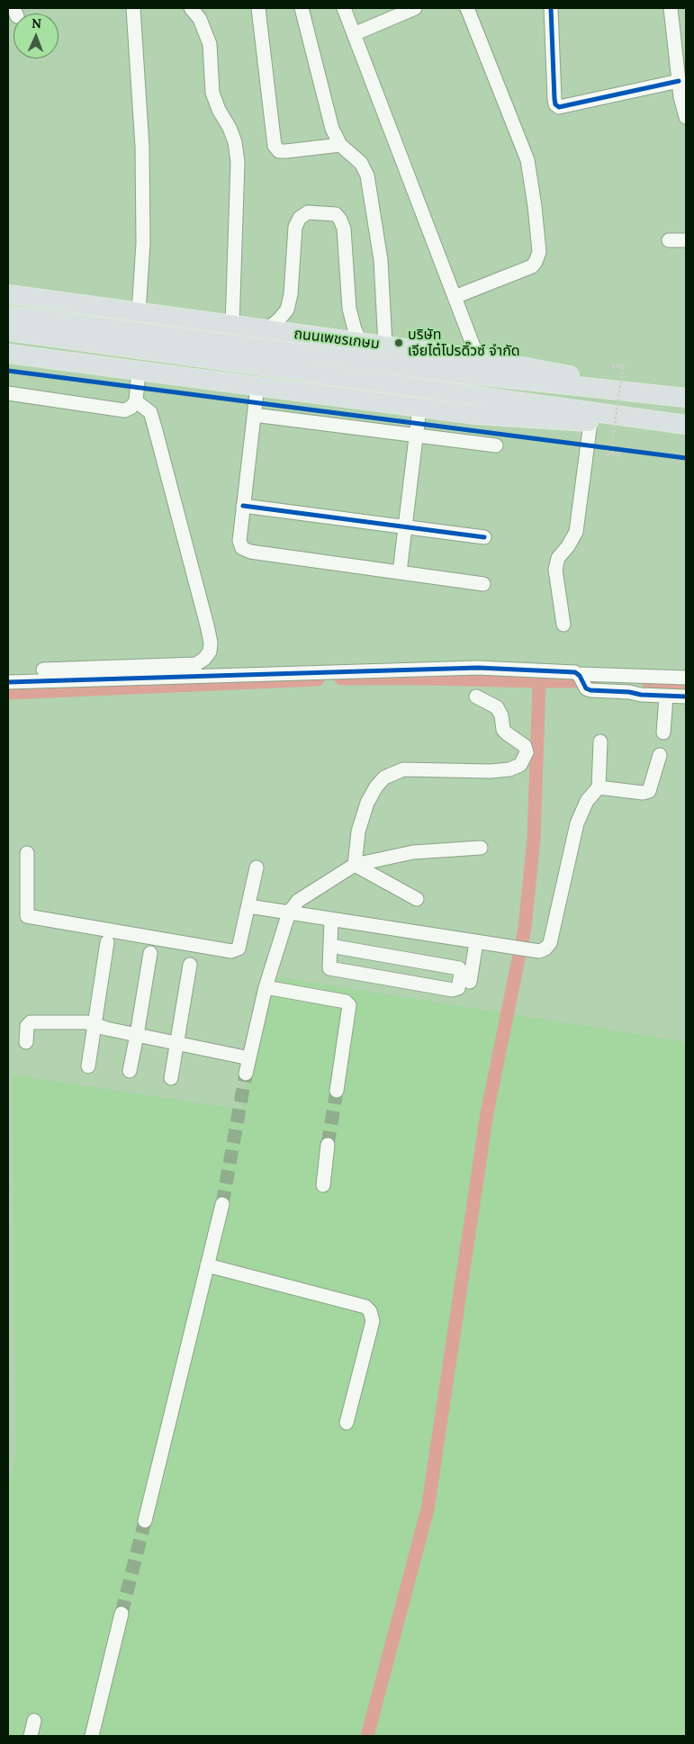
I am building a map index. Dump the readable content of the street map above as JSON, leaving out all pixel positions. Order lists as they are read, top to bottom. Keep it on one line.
{"streets":{"main road":["ถนนเพชรเกษม"]},"places":["บริษัท เจียไต๋โปรดิ๊วซ์ จำกัด"],"north":"top"}
